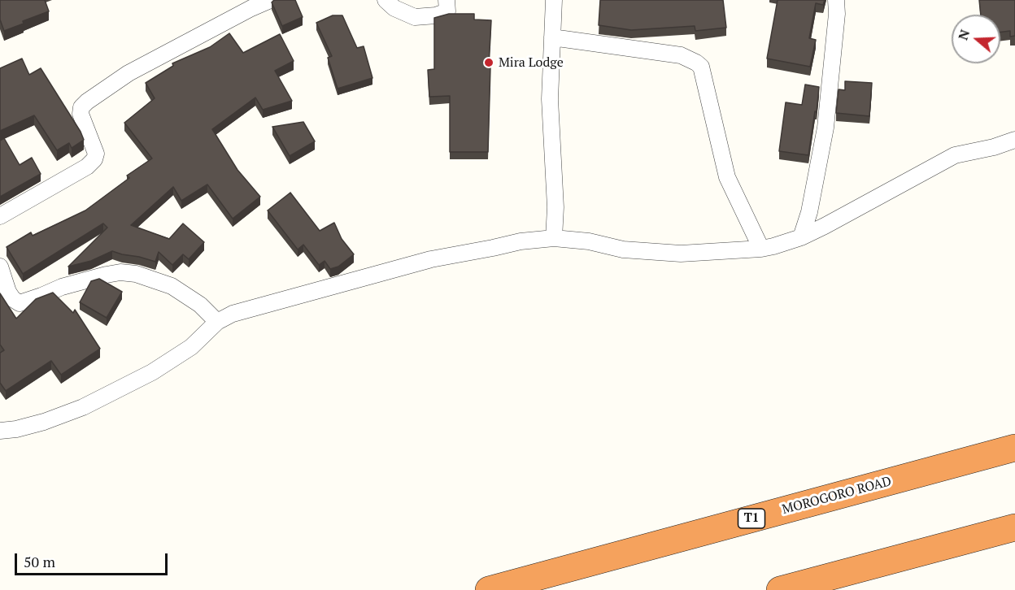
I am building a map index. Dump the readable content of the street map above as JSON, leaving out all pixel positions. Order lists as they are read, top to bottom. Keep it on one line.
{"streets":{"highway":["MOROGORO ROAD","T1"]},"places":["Mira Lodge"],"scale_bar":"50 m","north":"left"}
